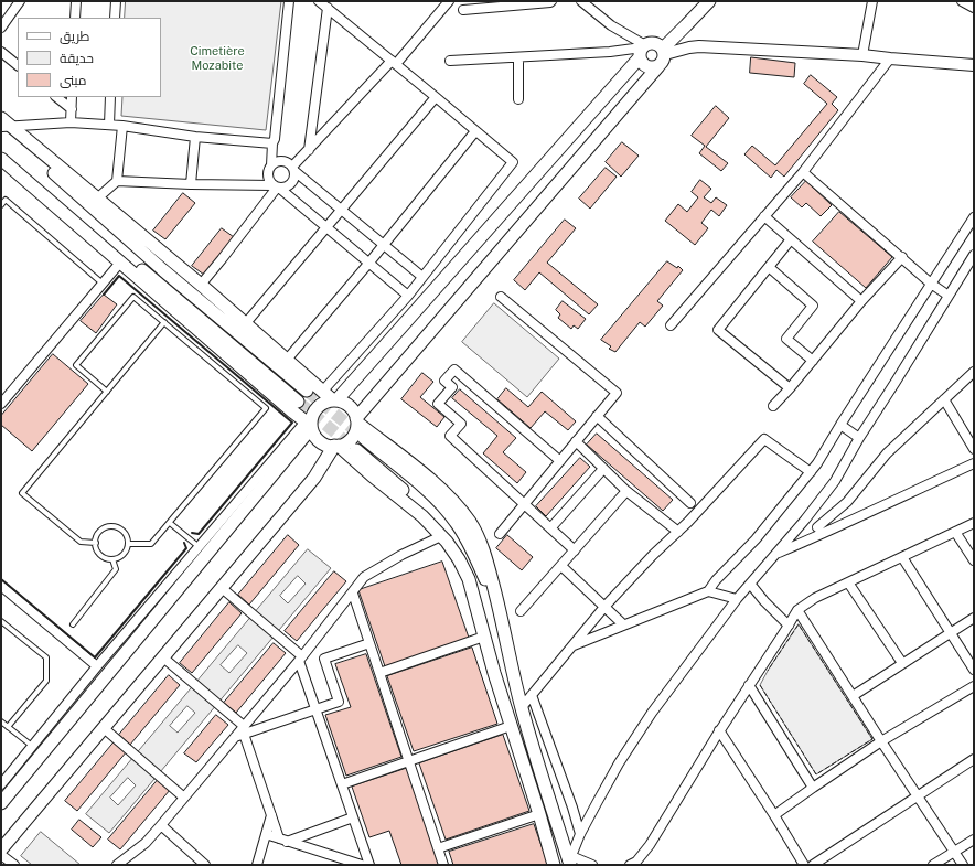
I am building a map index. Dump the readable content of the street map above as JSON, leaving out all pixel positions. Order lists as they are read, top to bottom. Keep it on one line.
{"parks":["Cimetière Mozabite"],"legend":["طريق","حديقة","مبنى"]}
